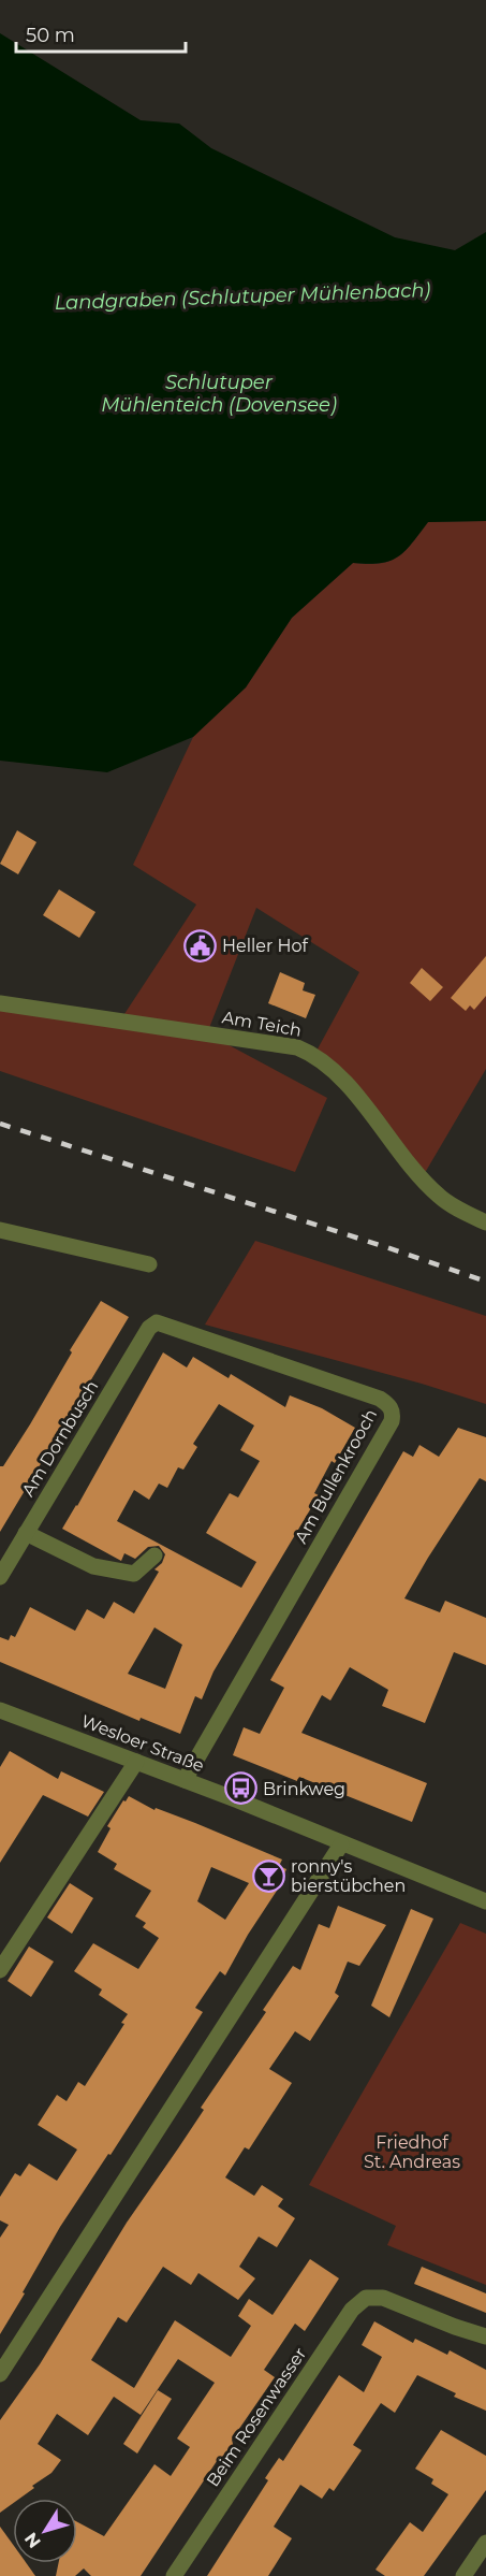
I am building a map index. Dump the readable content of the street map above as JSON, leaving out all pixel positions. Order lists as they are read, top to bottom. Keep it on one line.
{"streets":{"street":["Am Teich","Am Dornbusch","Am Bullenkrooch","Wesloer Straße","Beim Rosenwasser"]},"crossings":[["Am Dornbusch","Am Bullenkrooch"],["Am Bullenkrooch","Wesloer Straße"]],"water":["Landgraben (Schlutuper Mühlenbach)","Schlutuper Mühlenteich (Dovensee)"],"parks":["Friedhof St. Andreas"],"places":{"public building":["Heller Hof"],"bus stop":["Brinkweg"],"bar":["ronny's bierstübchen"]},"scale_bar":"50 m","north":"bottom left"}
